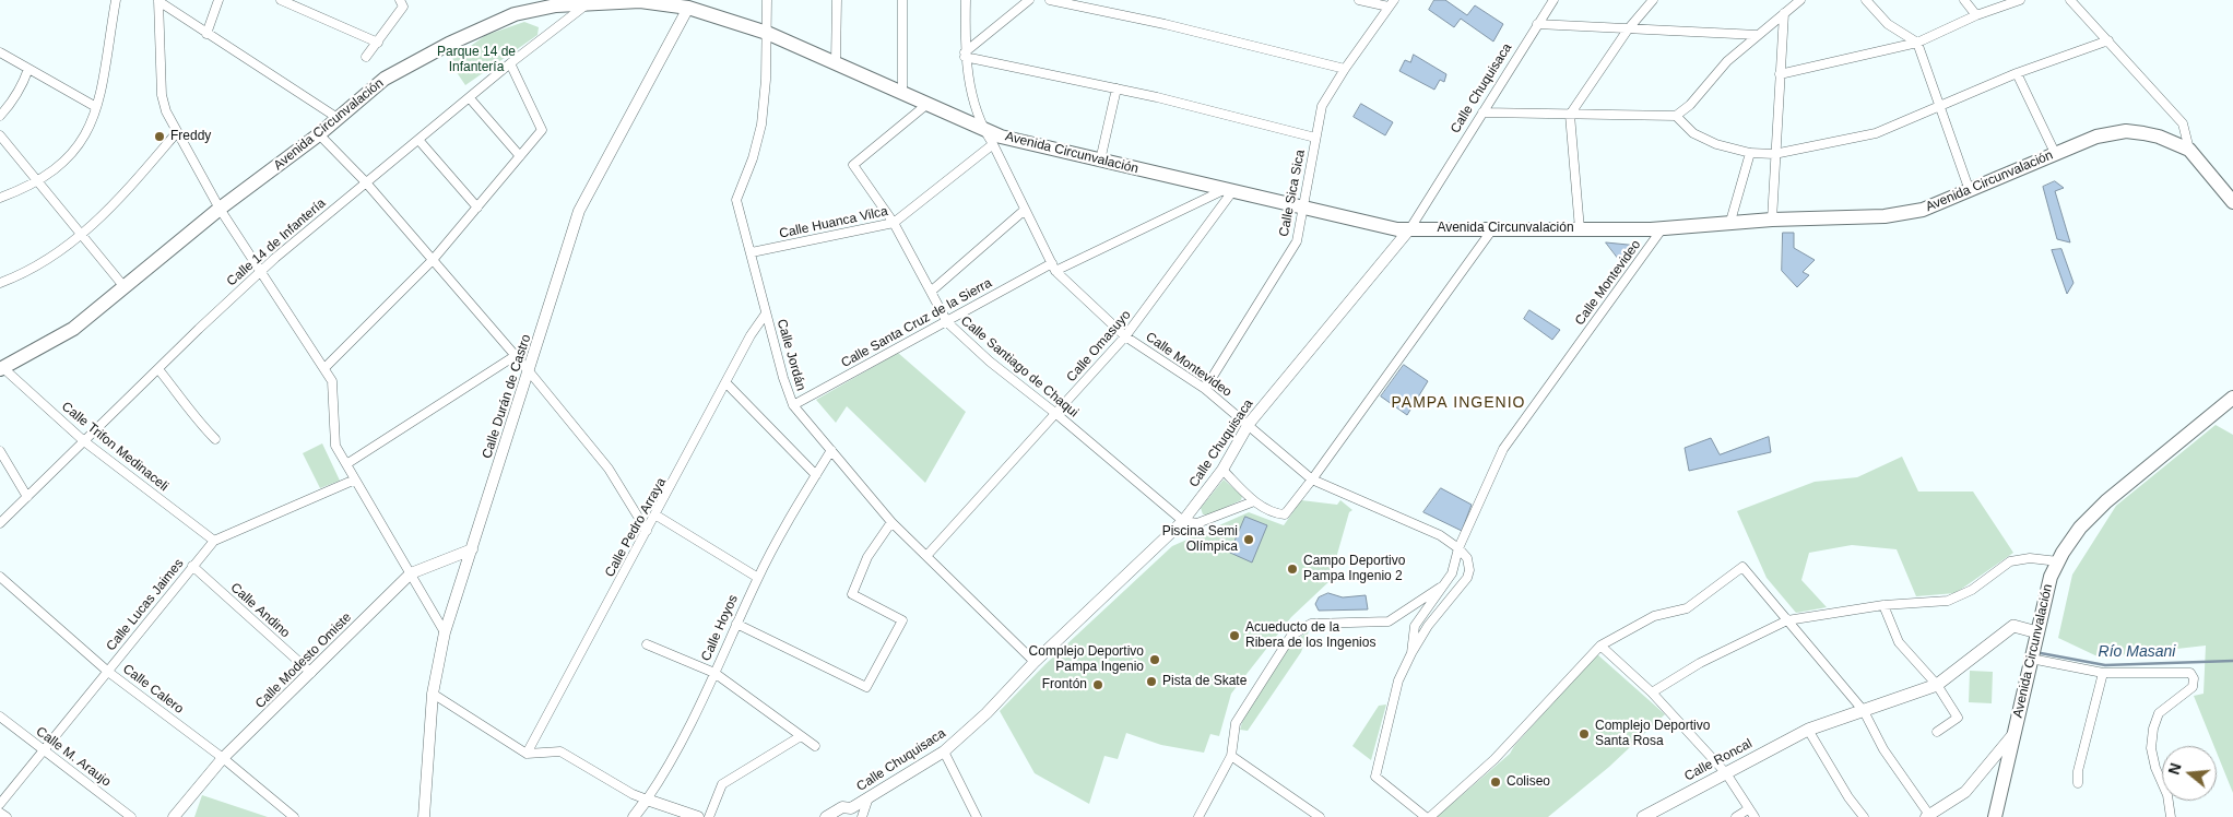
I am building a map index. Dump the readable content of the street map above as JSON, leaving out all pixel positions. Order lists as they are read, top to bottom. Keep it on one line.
{"streets":{"highway":["Avenida Circunvalación"],"main road":["Calle Chuquisaca","Calle Durán de Castro","Calle Hoyos","Calle Modesto Omiste","Calle Roncal"],"street":["Calle Sica Sica","Calle Huanca Vilca","Calle 14 de Infantería","Calle Montevideo","Calle Santa Cruz de la Sierra","Calle Omasuyo","Calle Jordán","Calle Santiago de Chaqui","Calle Trifon Medinaceli","Calle Pedro Arraya","Calle Lucas Jaimes","Calle Andino","Calle Calero","Calle M. Araujo"]},"crossings":[["Calle Chuquisaca","Avenida Circunvalación"],["Calle Chuquisaca","Calle Montevideo"],["Calle Chuquisaca","Calle Jordán"],["Calle Chuquisaca","Calle Santiago de Chaqui"],["Avenida Circunvalación","Calle Sica Sica"],["Avenida Circunvalación","Calle 14 de Infantería"],["Avenida Circunvalación","Calle Montevideo"],["Avenida Circunvalación","Calle Santa Cruz de la Sierra"],["Avenida Circunvalación","Calle Omasuyo"],["Avenida Circunvalación","Calle Jordán"],["Avenida Circunvalación","Calle Santiago de Chaqui"],["Avenida Circunvalación","Calle Durán de Castro"],["Avenida Circunvalación","Calle Trifon Medinaceli"],["Avenida Circunvalación","Calle Roncal"],["Calle Sica Sica","Calle Montevideo"],["Calle Huanca Vilca","Calle Montevideo"],["Calle Huanca Vilca","Calle Jordán"],["Calle Huanca Vilca","Calle Santiago de Chaqui"],["Calle 14 de Infantería","Calle Trifon Medinaceli"],["Calle Montevideo","Calle Santa Cruz de la Sierra"],["Calle Montevideo","Calle Omasuyo"],["Calle Santa Cruz de la Sierra","Calle Omasuyo"],["Calle Santa Cruz de la Sierra","Calle Jordán"],["Calle Santa Cruz de la Sierra","Calle Santiago de Chaqui"],["Calle Omasuyo","Calle Jordán"],["Calle Omasuyo","Calle Santiago de Chaqui"],["Calle Jordán","Calle Pedro Arraya"],["Calle Jordán","Calle Hoyos"],["Calle Durán de Castro","Calle Modesto Omiste"],["Calle Trifon Medinaceli","Calle Lucas Jaimes"],["Calle Lucas Jaimes","Calle Andino"],["Calle Lucas Jaimes","Calle Calero"],["Calle Lucas Jaimes","Calle M. Araujo"],["Calle Andino","Calle Modesto Omiste"],["Calle Modesto Omiste","Calle Calero"]],"districts":["PAMPA INGENIO"],"water":["Río Masani"],"parks":["Parque 14 de Infantería"],"places":["Freddy","Piscina Semi Olímpica","Campo Deportivo Pampa Ingenio 2","Acueducto de la Ribera de los Ingenios","Complejo Deportivo Pampa Ingenio","Pista de Skate","Frontón","Complejo Deportivo Santa Rosa","Coliseo"],"north":"left"}
